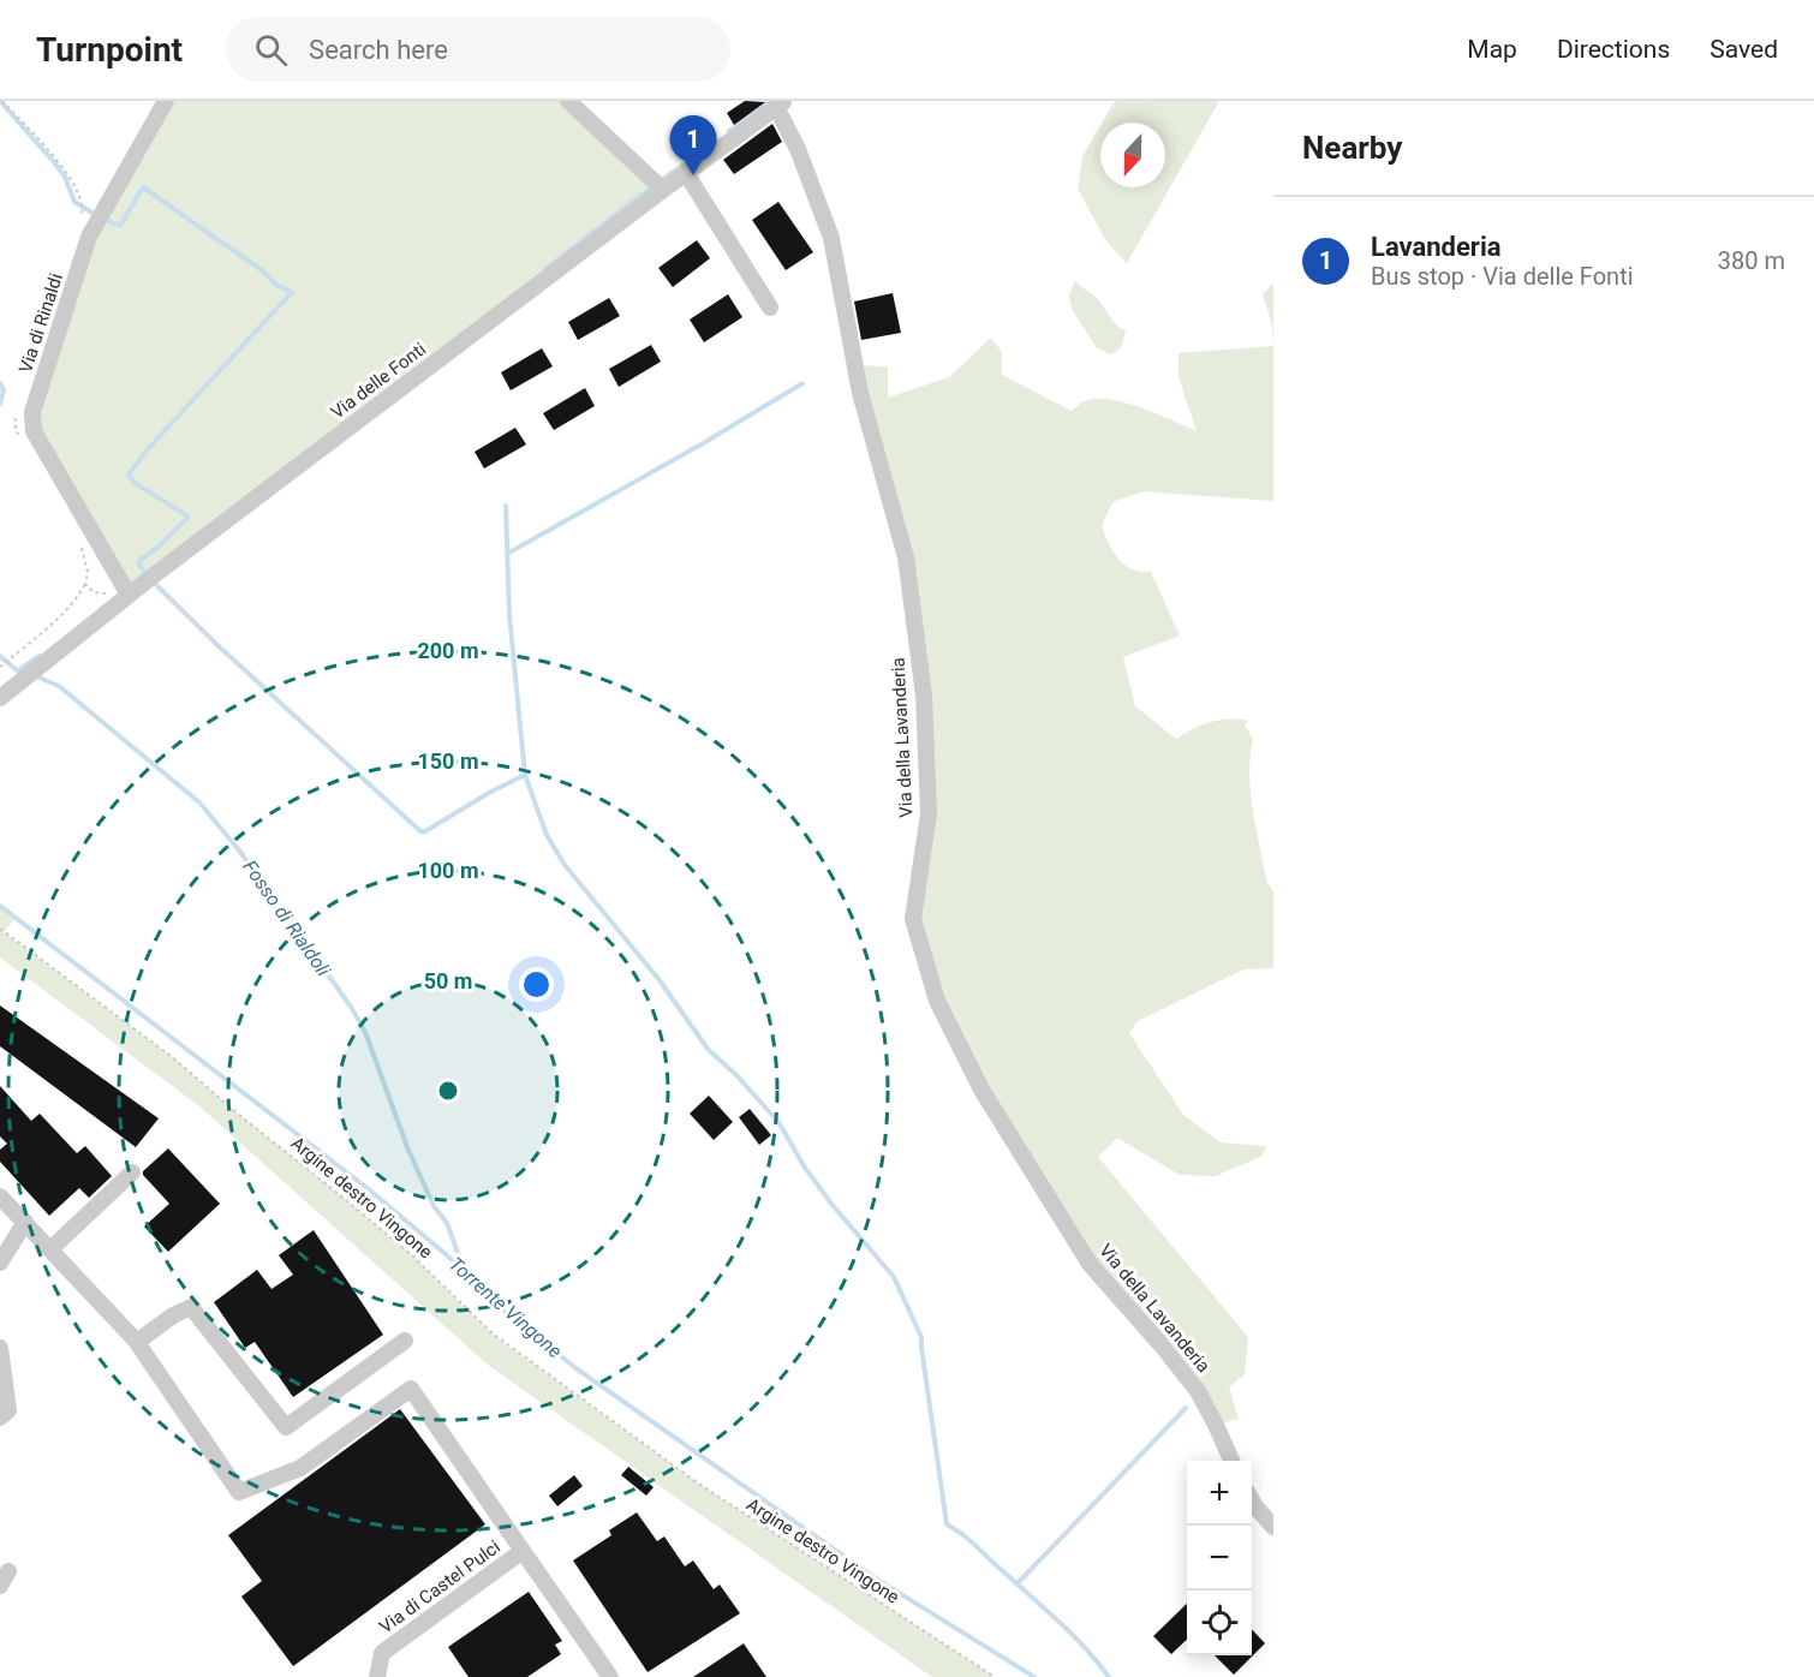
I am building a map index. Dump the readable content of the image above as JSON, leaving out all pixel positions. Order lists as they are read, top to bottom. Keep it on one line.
{"streets":{"street":["Via di Rinaldi","Via delle Fonti","Via della Lavanderia","Via di Castel Pulci"],"path":["Argine destro Vingone"]},"crossings":[["Via di Rinaldi","Via delle Fonti"],["Via delle Fonti","Via della Lavanderia"]],"water":["Fosso di Rialdoli","Torrente Vingone"],"north":"bottom","page":{"header":"Turnpoint","search":"Search here","nav":["Map","Directions","Saved"],"heading":"Nearby","pins":"1","list":[{"mark":"1","name":"Lavanderia","note":"Bus stop · Via delle Fonti","value":"380 m"}],"map_buttons":["+","−"]},"rings":["200 m","150 m","100 m","50 m"]}
